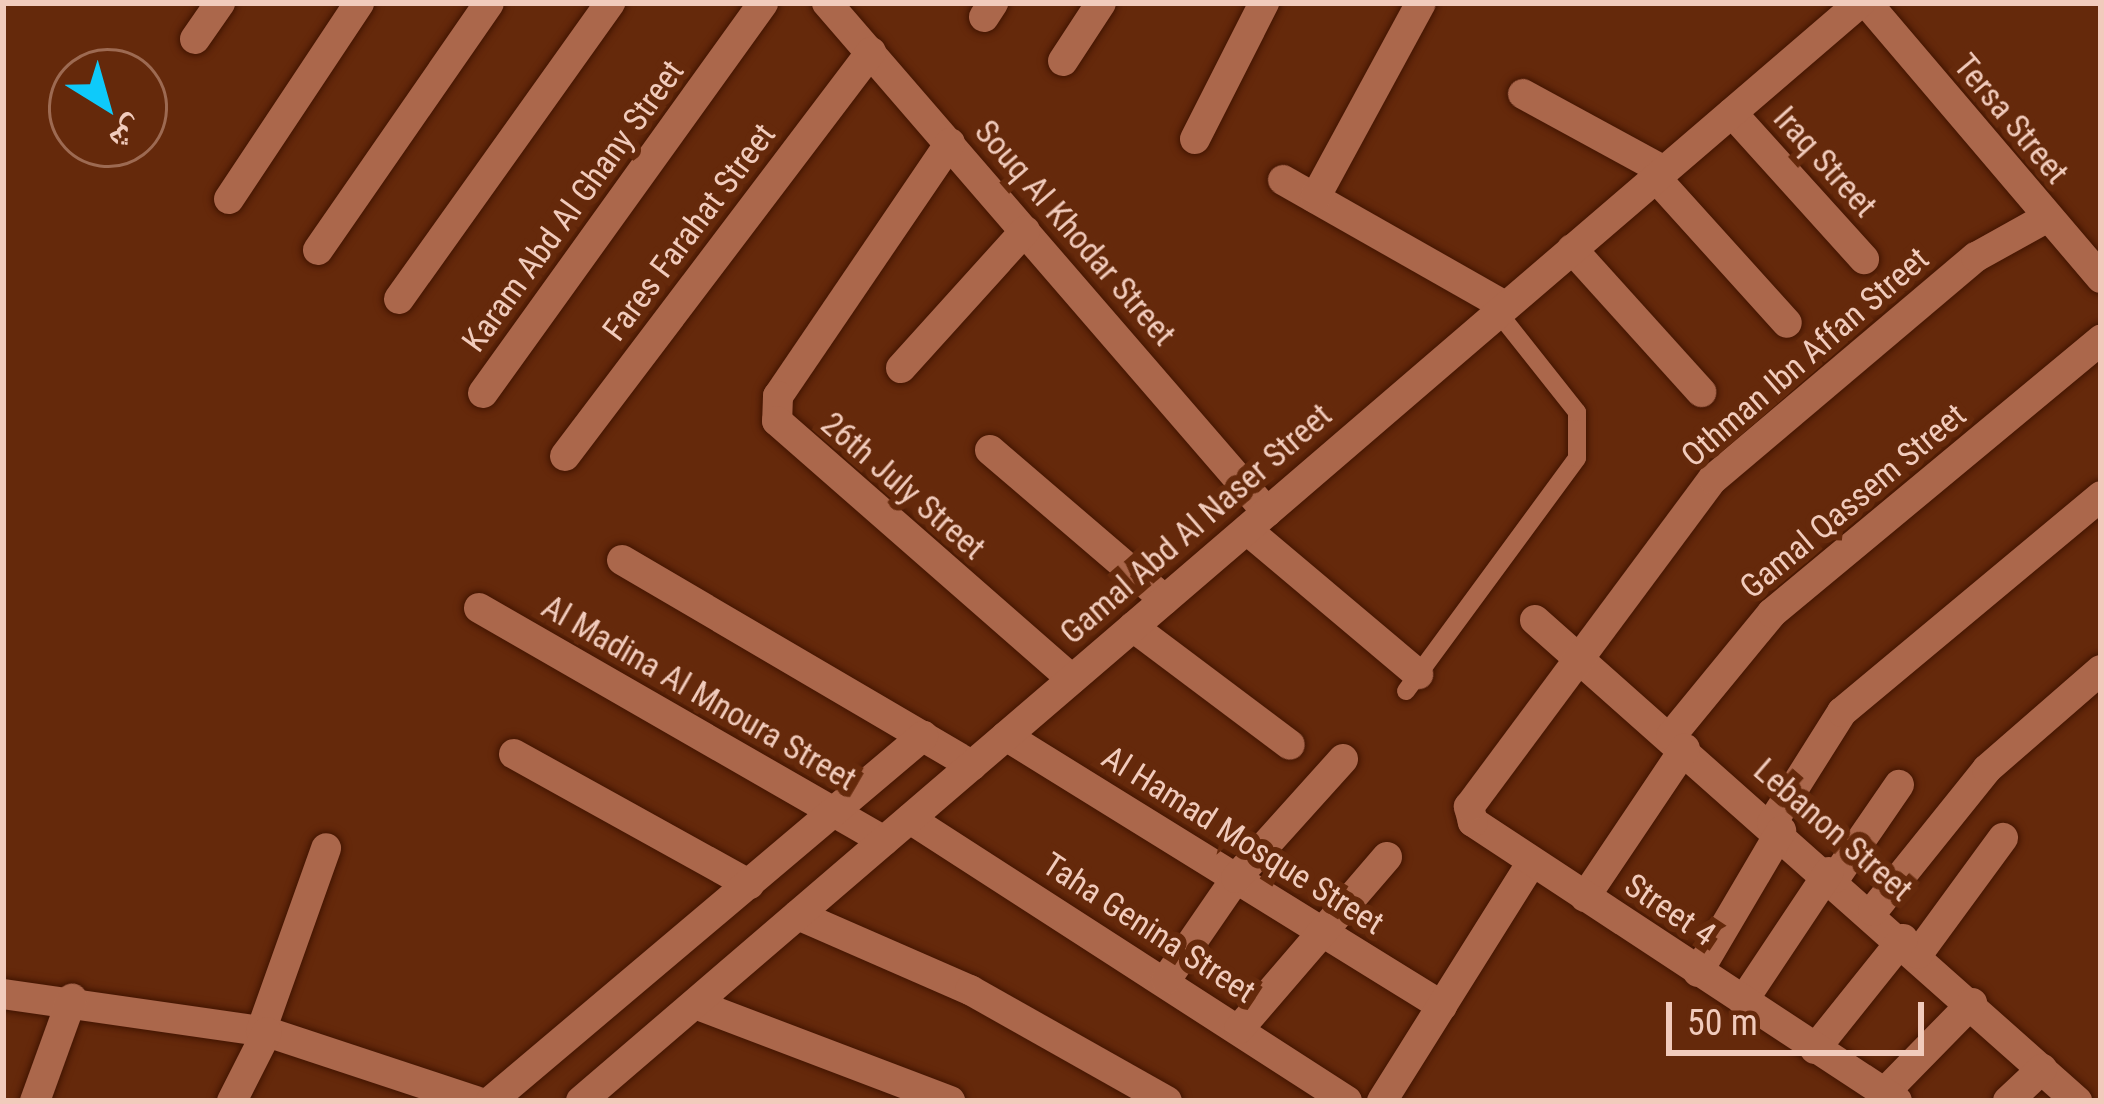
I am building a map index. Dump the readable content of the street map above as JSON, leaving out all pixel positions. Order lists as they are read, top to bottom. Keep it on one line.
{"streets":{"street":["Tersa Street","Iraq Street","Karam Abd Al Ghany Street","Fares Farahat Street","Souq Al Khodar Street","Othman Ibn Affan Street","26th July Street","Gamal Qassem Street","Gamal Abd Al Naser Street","Al Madina Al Mnoura Street","Lebanon Street","Al Hamad Mosque Street","Street 4","Taha Genina Street"]},"crossings":[["Tersa Street","Othman Ibn Affan Street"],["Tersa Street","Gamal Abd Al Naser Street"],["Iraq Street","Gamal Abd Al Naser Street"],["Fares Farahat Street","Souq Al Khodar Street"],["Souq Al Khodar Street","26th July Street"],["Souq Al Khodar Street","Gamal Abd Al Naser Street"],["Othman Ibn Affan Street","Lebanon Street"],["Othman Ibn Affan Street","Street 4"],["26th July Street","Gamal Abd Al Naser Street"],["Gamal Qassem Street","Lebanon Street"],["Gamal Qassem Street","Street 4"],["Gamal Abd Al Naser Street","Al Madina Al Mnoura Street"],["Gamal Abd Al Naser Street","Al Hamad Mosque Street"],["Gamal Abd Al Naser Street","Taha Genina Street"]],"scale_bar":"50 m","north":"bottom right"}
